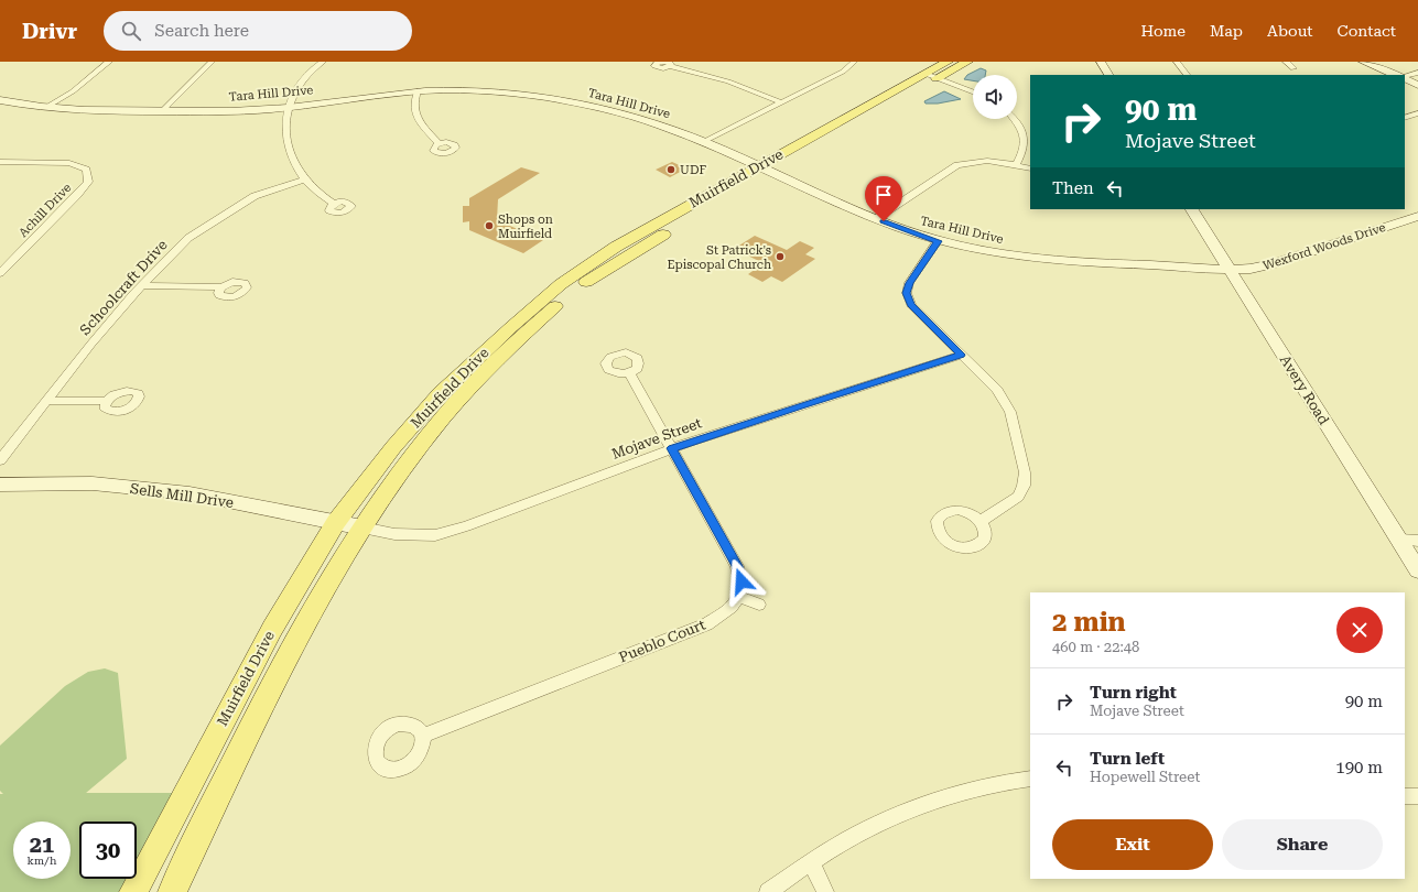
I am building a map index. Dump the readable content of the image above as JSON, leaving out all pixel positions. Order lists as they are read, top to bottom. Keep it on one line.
{"streets":{"main road":["Muirfield Drive"],"street":["Tara Hill Drive","Achill Drive","Wexford Woods Drive","Schoolcraft Drive","Avery Road","Mojave Street","Sells Mill Drive","Pueblo Court"]},"crossings":[["Tara Hill Drive","Muirfield Drive"],["Tara Hill Drive","Wexford Woods Drive"],["Tara Hill Drive","Avery Road"],["Muirfield Drive","Mojave Street"],["Muirfield Drive","Sells Mill Drive"],["Wexford Woods Drive","Avery Road"],["Mojave Street","Sells Mill Drive"]],"places":["UDF","Shops on Muirfield","St Patrick's Episcopal Church"],"page":{"header":"Drivr","search":"Search here","nav":["Home","Map","About","Contact"],"turn":["90 m","Mojave Street"],"then":"Then","heading":["2 min","460 m · 22:48"],"list":[{"name":"Turn right","note":"Mojave Street","value":"90 m"},{"name":"Turn left","note":"Hopewell Street","value":"190 m"}],"buttons":["Exit","Share"],"speed":"21 km/h","limit":"30"}}
